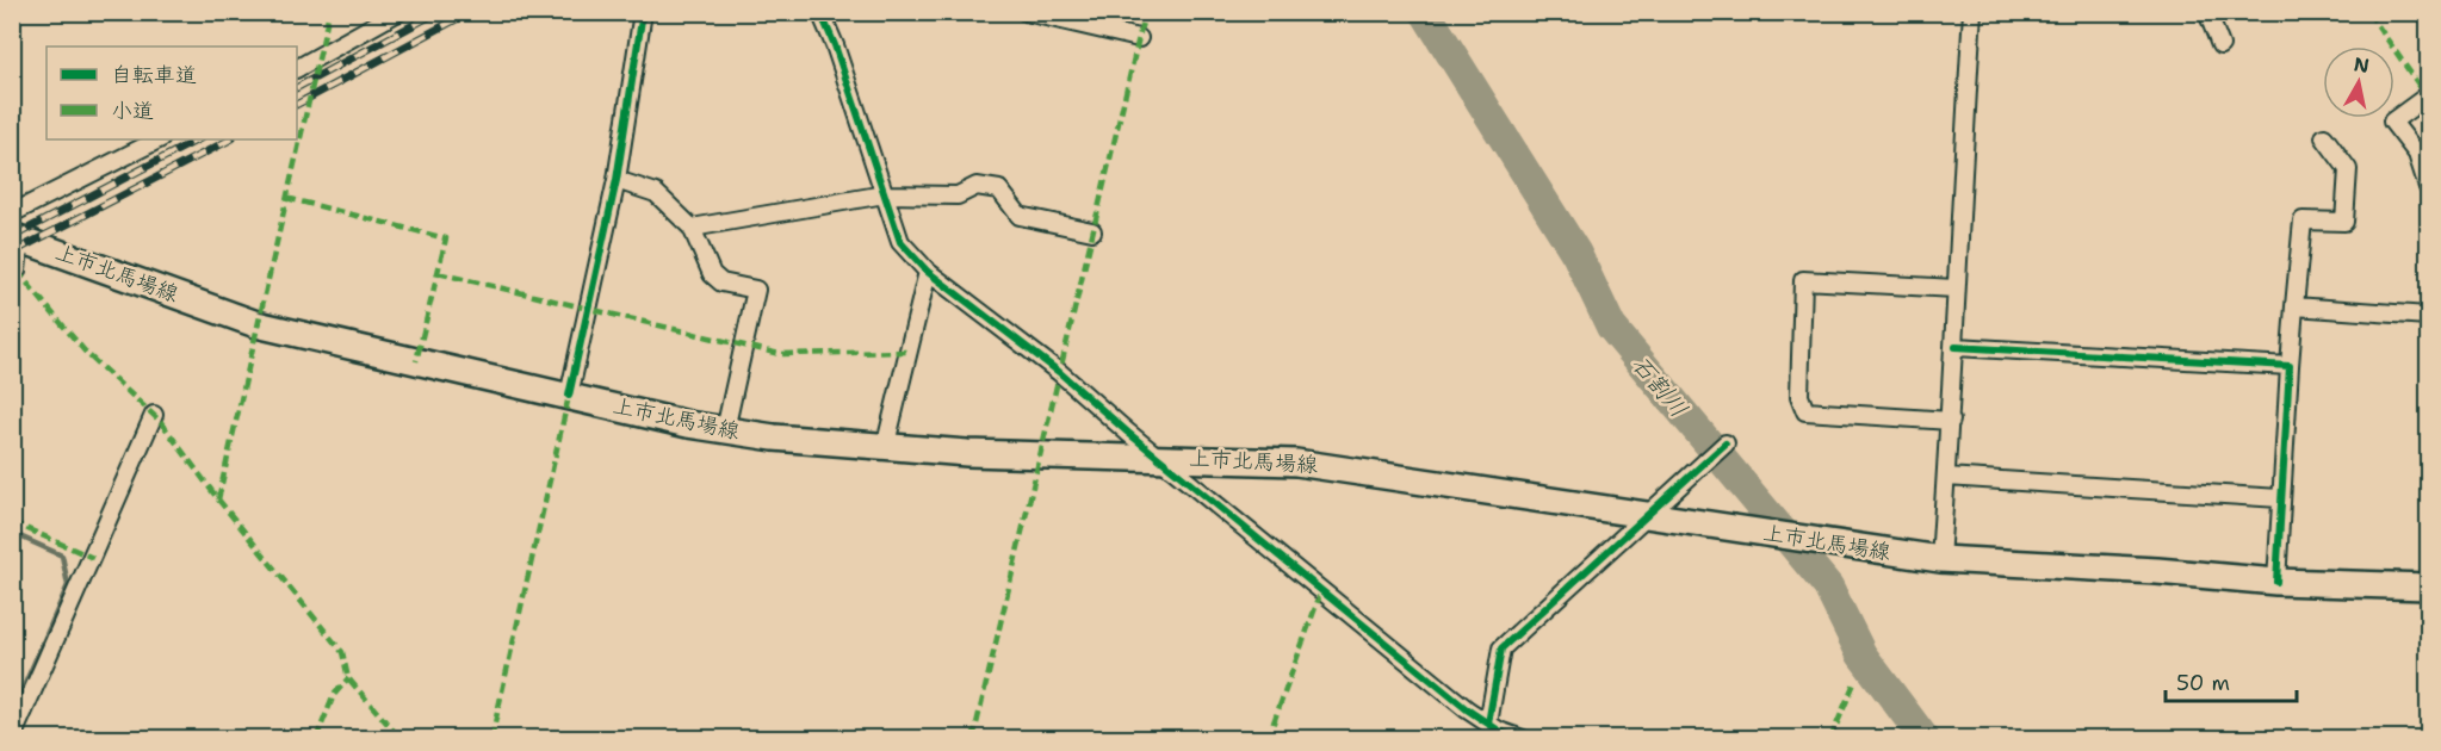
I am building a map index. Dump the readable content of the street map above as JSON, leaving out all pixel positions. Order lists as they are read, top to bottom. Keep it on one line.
{"streets":{"main road":["上市北馬場線"]},"water":["石割川"],"legend":["自転車道","小道"],"scale_bar":"50 m","north":"top"}
